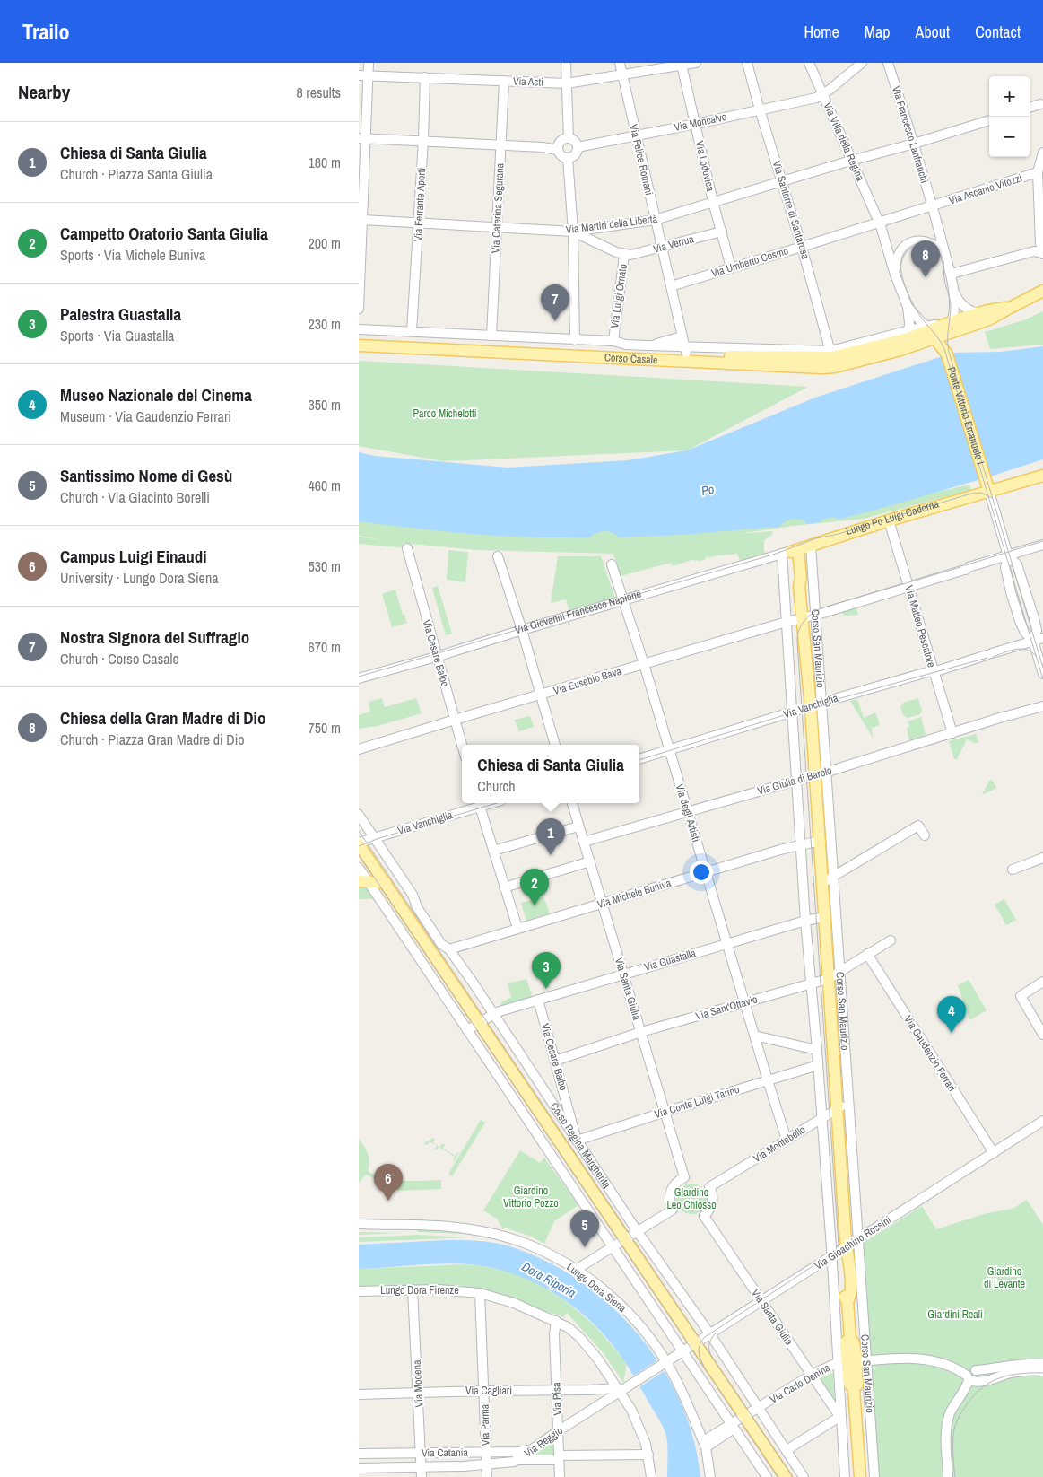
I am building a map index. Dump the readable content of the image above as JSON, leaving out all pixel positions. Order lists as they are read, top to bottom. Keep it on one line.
{"streets":{"main road":["Corso Casale","Ponte Vittorio Emanuele I","Lungo Po Luigi Cadorna","Corso San Maurizio","Corso Regina Margherita"],"street":["Via Asti","Via Moncalvo","Via Francesco Lanfranchi","Via Villa della Regina","Via Felice Romani","Via Lodovica","Via Ascanio Vitozzi","Via Ferrante Aporti","Via Caterina Segurana","Via Santorre di Santarosa","Via Martiri della Libertà","Via Verrua","Via Umberto Cosmo","Via Luigi Ornato","Via Giovanni Francesco Napione","Via Matteo Pescatore","Via Cesare Balbo","Via Eusebio Bava","Via Vanchiglia","Via Giulia di Barolo","Via degli Artisti","Via Michele Buniva","Via Guastalla","Via Santa Giulia","Via Sant'Ottavio","Via Gaudenzio Ferrari","Via Conte Luigi Tarino","Via Montebello","Via Gioachino Rossini","Lungo Dora Siena","Lungo Dora Firenze","Via Modena","Via Carlo Denina","Via Cagliari","Via Pisa","Via Parma","Via Reggio","Via Catania"]},"crossings":[["Via Asti","Via Felice Romani"],["Via Asti","Via Lodovica"],["Via Asti","Via Ferrante Aporti"],["Via Asti","Via Caterina Segurana"],["Via Moncalvo","Via Villa della Regina"],["Via Moncalvo","Via Felice Romani"],["Via Moncalvo","Via Lodovica"],["Via Moncalvo","Via Santorre di Santarosa"],["Via Francesco Lanfranchi","Via Ascanio Vitozzi"],["Via Francesco Lanfranchi","Via Martiri della Libertà"],["Via Villa della Regina","Via Ascanio Vitozzi"],["Via Villa della Regina","Via Martiri della Libertà"],["Via Villa della Regina","Via Umberto Cosmo"],["Via Felice Romani","Via Martiri della Libertà"],["Via Felice Romani","Via Verrua"],["Via Felice Romani","Via Umberto Cosmo"],["Via Felice Romani","Corso Casale"],["Via Lodovica","Via Martiri della Libertà"],["Via Lodovica","Via Verrua"],["Via Lodovica","Via Umberto Cosmo"],["Via Ascanio Vitozzi","Via Umberto Cosmo"],["Via Ferrante Aporti","Via Martiri della Libertà"],["Via Ferrante Aporti","Corso Casale"],["Via Caterina Segurana","Via Martiri della Libertà"],["Via Caterina Segurana","Corso Casale"],["Via Santorre di Santarosa","Via Martiri della Libertà"],["Via Santorre di Santarosa","Via Umberto Cosmo"],["Via Santorre di Santarosa","Corso Casale"],["Via Martiri della Libertà","Via Luigi Ornato"],["Via Verrua","Via Luigi Ornato"],["Via Luigi Ornato","Corso Casale"],["Ponte Vittorio Emanuele I","Lungo Po Luigi Cadorna"],["Lungo Po Luigi Cadorna","Via Giovanni Francesco Napione"],["Lungo Po Luigi Cadorna","Via Matteo Pescatore"],["Lungo Po Luigi Cadorna","Corso San Maurizio"],["Via Giovanni Francesco Napione","Corso San Maurizio"],["Via Giovanni Francesco Napione","Via Cesare Balbo"],["Via Giovanni Francesco Napione","Via degli Artisti"],["Via Matteo Pescatore","Via Eusebio Bava"],["Via Matteo Pescatore","Via Vanchiglia"],["Via Matteo Pescatore","Via Giulia di Barolo"],["Corso San Maurizio","Via Eusebio Bava"],["Corso San Maurizio","Via Vanchiglia"],["Corso San Maurizio","Via Giulia di Barolo"],["Corso San Maurizio","Via Michele Buniva"],["Corso San Maurizio","Via Guastalla"],["Corso San Maurizio","Via Santa Giulia"],["Corso San Maurizio","Via Sant'Ottavio"],["Corso San Maurizio","Via Conte Luigi Tarino"],["Corso San Maurizio","Via Montebello"],["Corso San Maurizio","Via Gioachino Rossini"],["Corso San Maurizio","Via Carlo Denina"],["Via Cesare Balbo","Via Eusebio Bava"],["Via Cesare Balbo","Via Guastalla"],["Via Cesare Balbo","Via Sant'Ottavio"],["Via Cesare Balbo","Via Conte Luigi Tarino"],["Via Cesare Balbo","Corso Regina Margherita"],["Via Eusebio Bava","Via degli Artisti"],["Via Vanchiglia","Via degli Artisti"],["Via Vanchiglia","Corso Regina Margherita"],["Via Giulia di Barolo","Via degli Artisti"],["Via Giulia di Barolo","Via Santa Giulia"],["Via degli Artisti","Via Michele Buniva"],["Via degli Artisti","Via Guastalla"],["Via degli Artisti","Via Sant'Ottavio"],["Via degli Artisti","Via Conte Luigi Tarino"],["Via degli Artisti","Via Montebello"],["Via Michele Buniva","Via Santa Giulia"],["Via Michele Buniva","Corso Regina Margherita"],["Via Guastalla","Via Santa Giulia"],["Via Guastalla","Corso Regina Margherita"],["Via Santa Giulia","Via Sant'Ottavio"],["Via Santa Giulia","Via Conte Luigi Tarino"],["Via Santa Giulia","Via Montebello"],["Via Santa Giulia","Corso Regina Margherita"],["Via Santa Giulia","Via Gioachino Rossini"],["Via Santa Giulia","Via Carlo Denina"],["Via Sant'Ottavio","Via Gaudenzio Ferrari"],["Via Gaudenzio Ferrari","Via Gioachino Rossini"],["Via Conte Luigi Tarino","Corso Regina Margherita"],["Corso Regina Margherita","Via Gioachino Rossini"],["Corso Regina Margherita","Via Carlo Denina"],["Via Gioachino Rossini","Lungo Dora Siena"],["Via Gioachino Rossini","Via Reggio"],["Lungo Dora Siena","Via Carlo Denina"],["Lungo Dora Siena","Via Reggio"],["Lungo Dora Firenze","Via Modena"],["Lungo Dora Firenze","Via Cagliari"],["Lungo Dora Firenze","Via Pisa"],["Lungo Dora Firenze","Via Parma"],["Lungo Dora Firenze","Via Reggio"],["Lungo Dora Firenze","Via Catania"],["Via Modena","Via Cagliari"],["Via Modena","Via Catania"],["Via Cagliari","Via Pisa"],["Via Cagliari","Via Parma"],["Via Cagliari","Via Reggio"],["Via Pisa","Via Reggio"],["Via Pisa","Via Catania"],["Via Parma","Via Catania"],["Via Reggio","Via Catania"]],"water":["Po","Dora Riparia"],"parks":["Parco Michelotti","Giardino Vittorio Pozzo","Giardino Leo Chiosso","Giardino di Levante","Giardini Reali"],"page":{"header":"Trailo","nav":["Home","Map","About","Contact"],"heading":["Nearby","8 results"],"map_buttons":["+","−"],"list":[{"mark":"1","name":"Chiesa di Santa Giulia","note":"Church · Piazza Santa Giulia","value":"180 m"},{"mark":"2","name":"Campetto Oratorio Santa Giulia","note":"Sports · Via Michele Buniva","value":"200 m"},{"mark":"3","name":"Palestra Guastalla","note":"Sports · Via Guastalla","value":"230 m"},{"mark":"4","name":"Museo Nazionale del Cinema","note":"Museum · Via Gaudenzio Ferrari","value":"350 m"},{"mark":"5","name":"Santissimo Nome di Gesù","note":"Church · Via Giacinto Borelli","value":"460 m"},{"mark":"6","name":"Campus Luigi Einaudi","note":"University · Lungo Dora Siena","value":"530 m"},{"mark":"7","name":"Nostra Signora del Suffragio","note":"Church · Corso Casale","value":"670 m"},{"mark":"8","name":"Chiesa della Gran Madre di Dio","note":"Church · Piazza Gran Madre di Dio","value":"750 m"}],"pins":["8","7","1","2","3","4","6","5"],"popup":["Chiesa di Santa Giulia","Church"]}}
